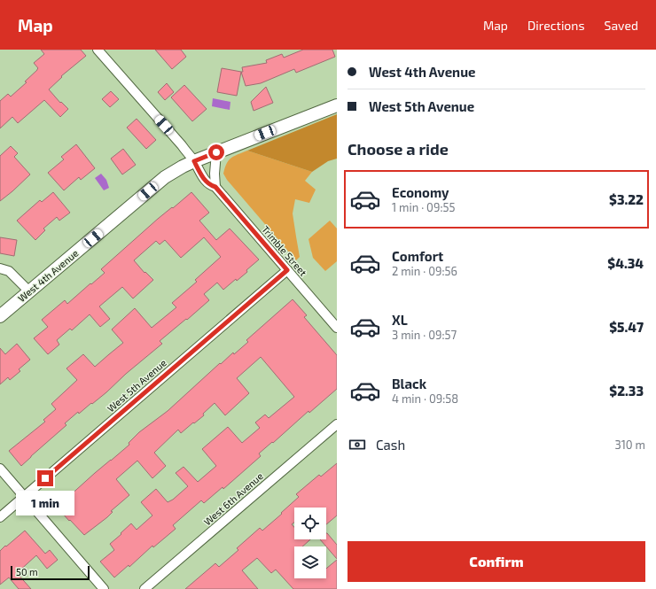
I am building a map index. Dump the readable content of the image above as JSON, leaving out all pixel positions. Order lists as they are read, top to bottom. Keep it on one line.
{"streets":{"main road":["West 4th Avenue"],"street":["Trimble Street","West 5th Avenue","West 6th Avenue"]},"crossings":[["Trimble Street","West 4th Avenue"],["Trimble Street","West 5th Avenue"]],"scale_bar":"50 m","page":{"header":"Map","nav":["Map","Directions","Saved"],"banner":["West 4th Avenue","West 5th Avenue"],"heading":"Choose a ride","list":[{"name":"Economy","note":"1 min · 09:55","value":"$3.22"},{"name":"Comfort","note":"2 min · 09:56","value":"$4.34"},{"name":"XL","note":"3 min · 09:57","value":"$5.47"},{"name":"Black","note":"4 min · 09:58","value":"$2.33"}],"pay":["Cash","310 m"],"bubble":"1 min","buttons":"Confirm","scale":"50 m"}}
